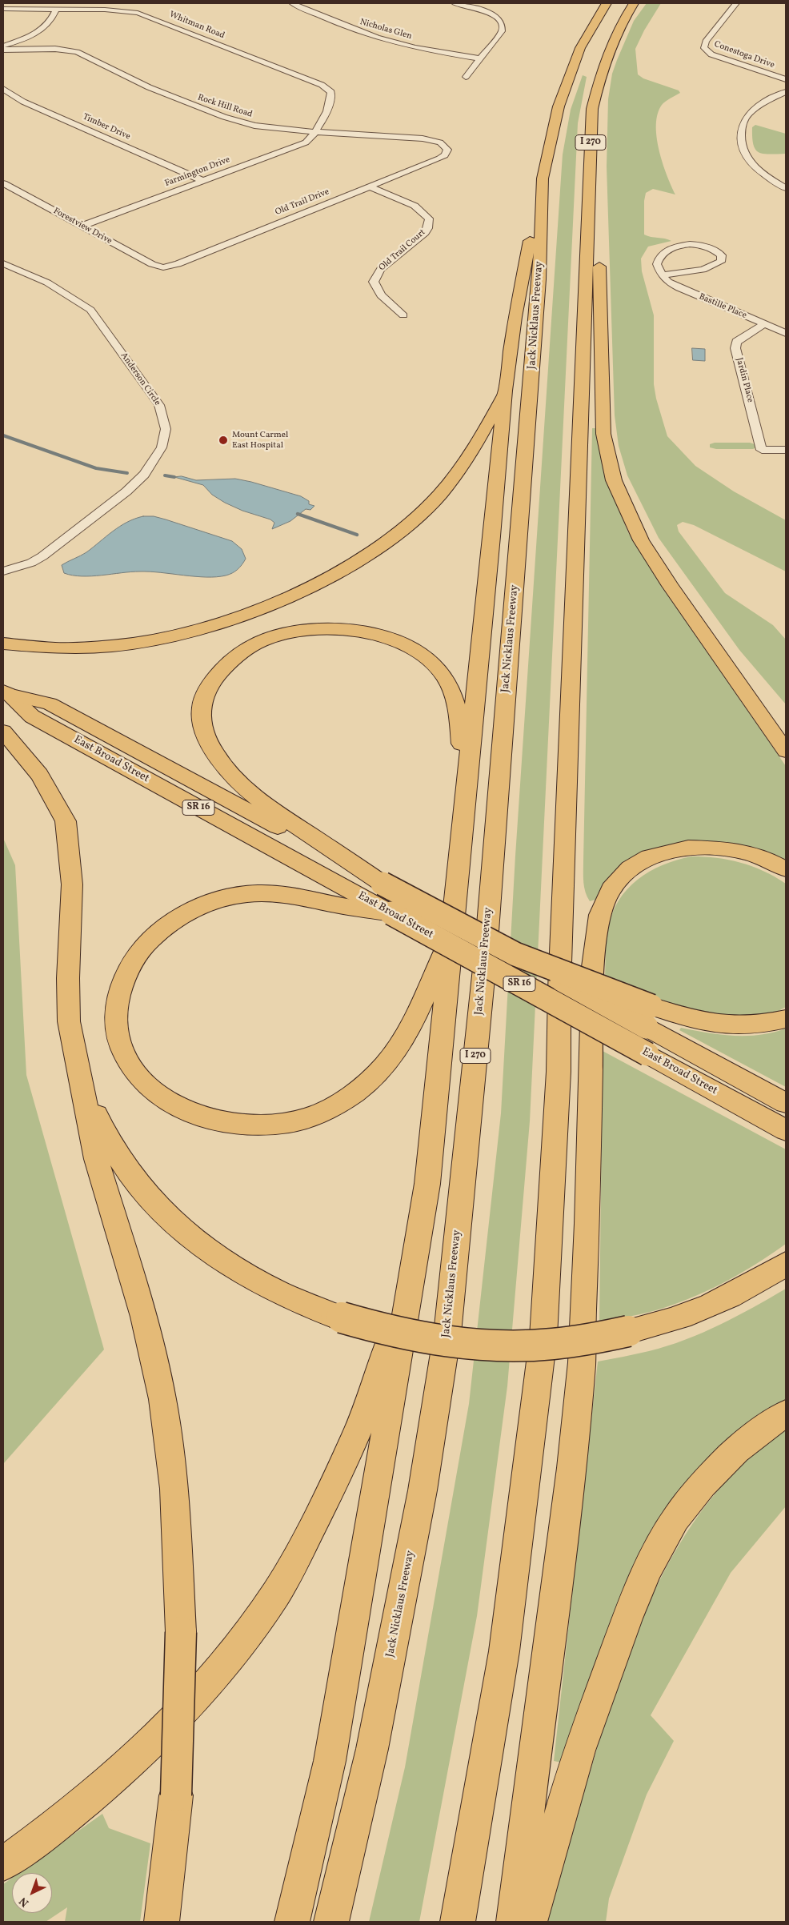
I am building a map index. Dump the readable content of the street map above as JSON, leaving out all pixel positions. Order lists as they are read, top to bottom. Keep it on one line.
{"streets":{"main road":["I 270","Jack Nicklaus Freeway","East Broad Street","SR 16"],"street":["Whitman Road","Nicholas Glen","Conestoga Drive","Rock Hill Road","Timber Drive","Farmington Drive","Old Trail Drive","Forestview Drive","Old Trail Court","Bastille Place","Anderson Circle","Jardin Place"]},"crossings":[["Whitman Road","Rock Hill Road"],["Whitman Road","Farmington Drive"],["Rock Hill Road","Farmington Drive"],["Rock Hill Road","Old Trail Drive"],["Timber Drive","Farmington Drive"],["Farmington Drive","Forestview Drive"],["Old Trail Drive","Forestview Drive"],["Old Trail Drive","Old Trail Court"],["Bastille Place","Jardin Place"]],"places":["Mount Carmel East Hospital"],"north":"bottom left"}
